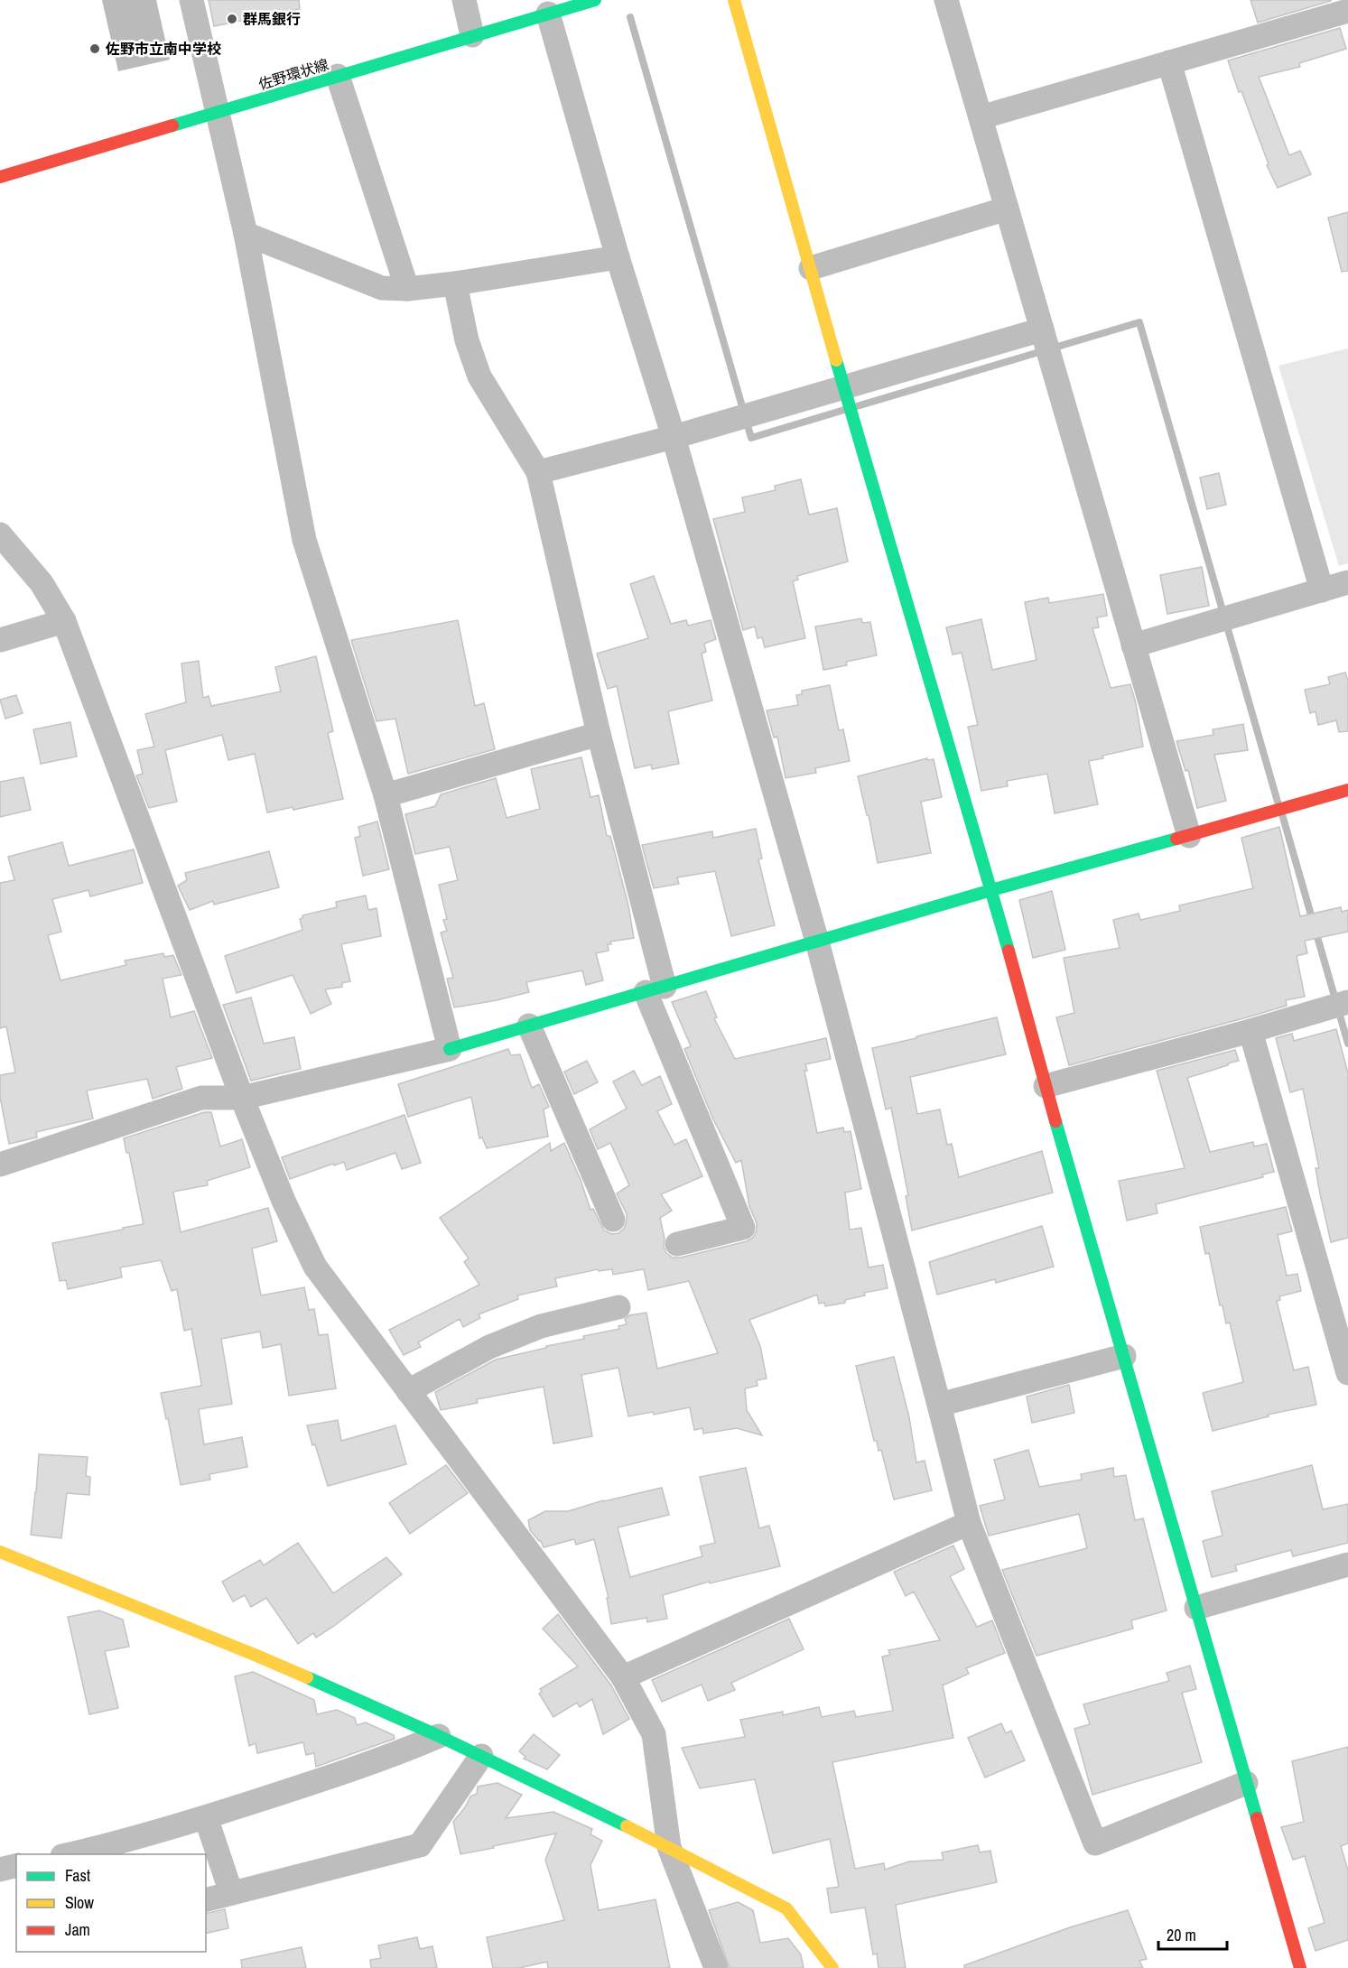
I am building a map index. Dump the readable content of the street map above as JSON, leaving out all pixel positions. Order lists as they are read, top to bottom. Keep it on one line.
{"streets":{"street":["佐野環状線"]},"places":["群馬銀行","佐野市立南中学校"],"legend":["Fast","Slow","Jam"],"scale_bar":"20 m"}
